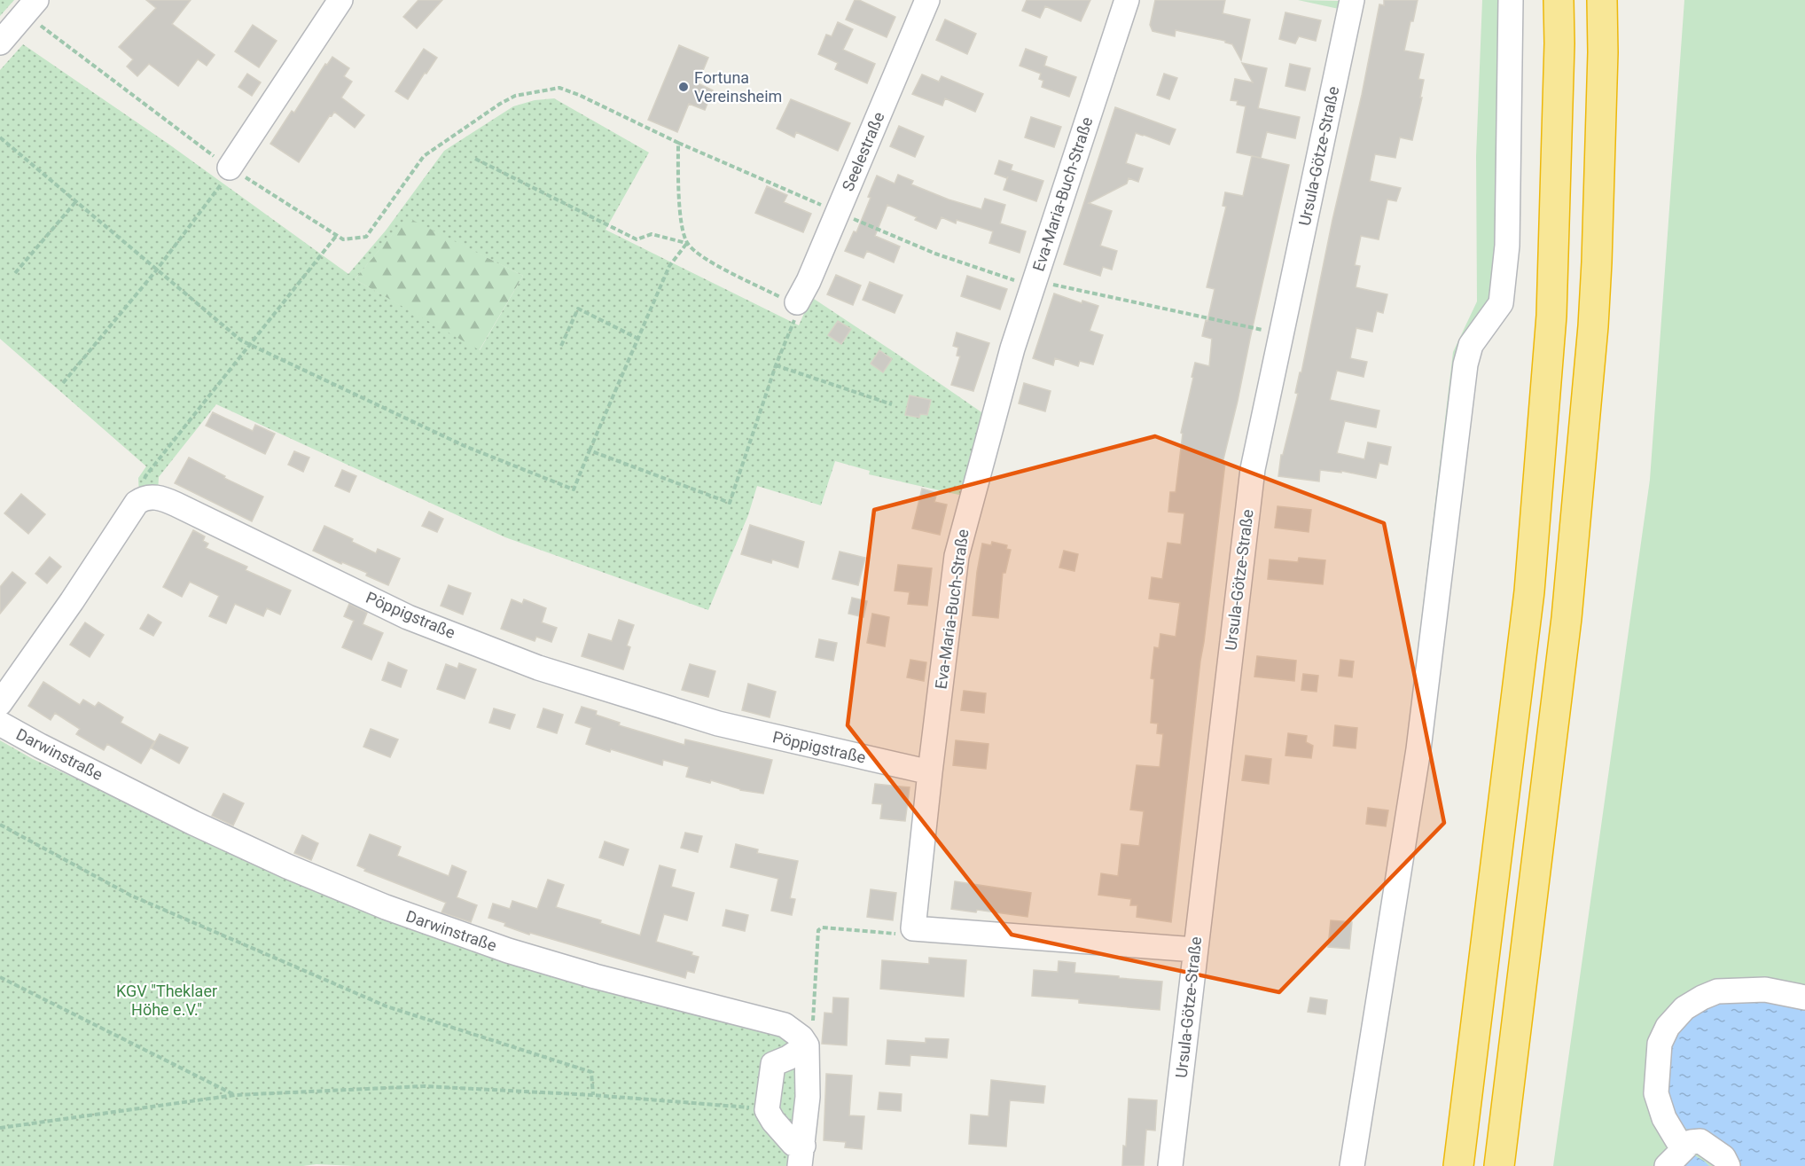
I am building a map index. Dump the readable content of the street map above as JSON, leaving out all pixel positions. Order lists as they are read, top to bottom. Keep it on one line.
{"streets":{"street":["Seelestraße","Ursula-Götze-Straße","Eva-Maria-Buch-Straße","Pöppigstraße","Darwinstraße"]},"crossings":[["Eva-Maria-Buch-Straße","Pöppigstraße"]],"parks":["KGV \"Theklaer Höhe e.V.\""],"places":["Fortuna Vereinsheim"]}
